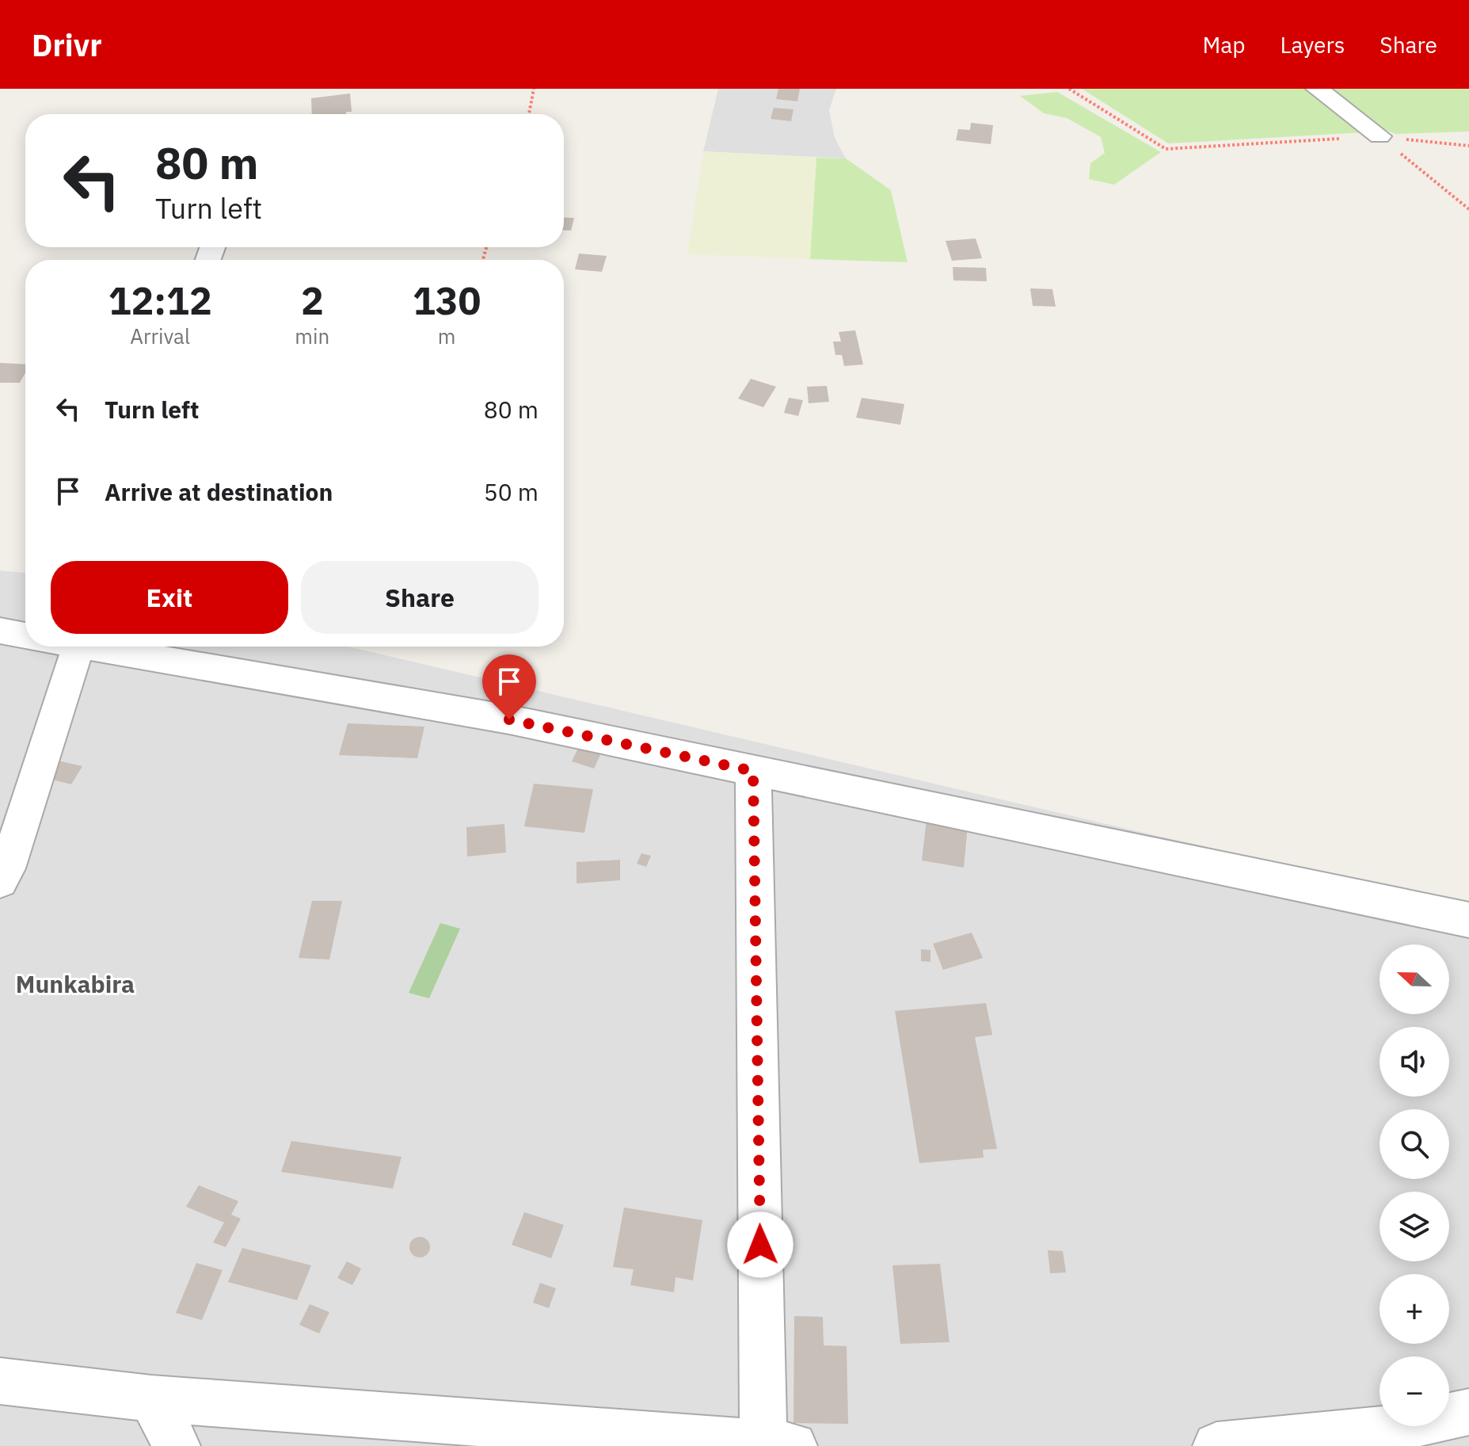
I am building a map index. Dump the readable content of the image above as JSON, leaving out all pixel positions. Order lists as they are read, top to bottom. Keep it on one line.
{"districts":["Munkabira"],"north":"left","page":{"header":"Drivr","nav":["Map","Layers","Share"],"turn":["80 m","Turn left"],"eta":["12:12","Arrival","2","min","130","m"],"list":[{"name":"Turn left","value":"80 m"},{"name":"Arrive at destination","value":"50 m"}],"buttons":["Exit","Share"],"map_buttons":["+","−"]}}
